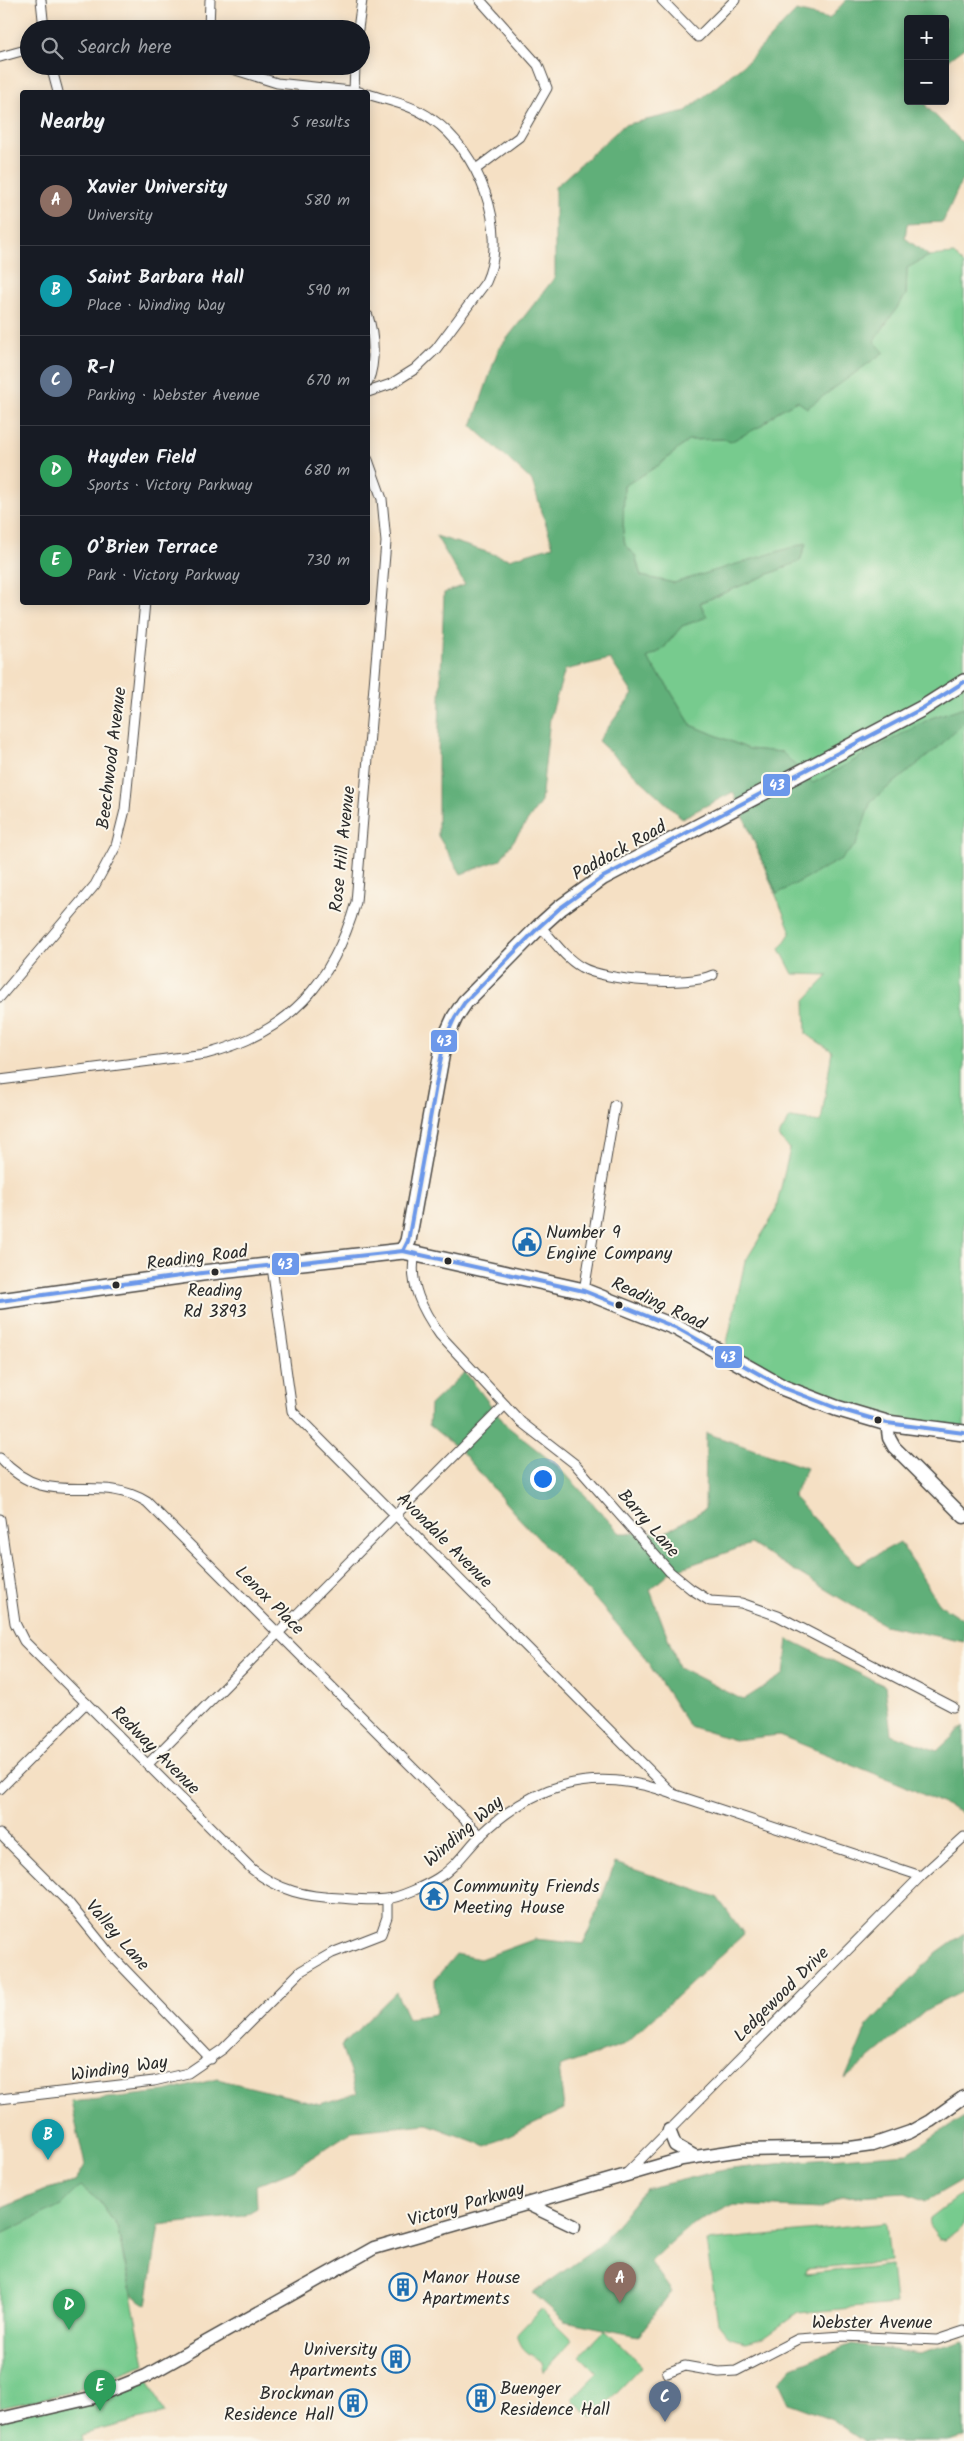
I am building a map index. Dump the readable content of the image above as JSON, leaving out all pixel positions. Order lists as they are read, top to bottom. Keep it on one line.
{"streets":{"main road":["Paddock Road","Reading Road"],"street":["Beechwood Avenue","Rose Hill Avenue","Barry Lane","Avondale Avenue","Lenox Place","Redway Avenue","Winding Way","Valley Lane","Ledgewood Drive","Victory Parkway","Webster Avenue"]},"crossings":[["Paddock Road","Reading Road"],["Paddock Road","Barry Lane"],["Reading Road","Barry Lane"],["Reading Road","Avondale Avenue"],["Avondale Avenue","Winding Way"],["Lenox Place","Winding Way"],["Redway Avenue","Winding Way"],["Winding Way","Valley Lane"],["Winding Way","Ledgewood Drive"],["Ledgewood Drive","Victory Parkway"]],"places":{"public building":["Number 9 Engine Company"],"other":["Reading Rd 3893"],"temple":["Community Friends Meeting House"],"building":["Manor House Apartments","University Apartments","Buenger Residence Hall","Brockman Residence Hall"]},"lines":["transit line 43"],"page":{"map_buttons":["+","−"],"search":"Search here","heading":["Nearby","5 results"],"list":[{"mark":"A","name":"Xavier University","note":"University","value":"580 m"},{"mark":"B","name":"Saint Barbara Hall","note":"Place · Winding Way","value":"590 m"},{"mark":"C","name":"R-1","note":"Parking · Webster Avenue","value":"670 m"},{"mark":"D","name":"Hayden Field","note":"Sports · Victory Parkway","value":"680 m"},{"mark":"E","name":"O’Brien Terrace","note":"Park · Victory Parkway","value":"730 m"}],"pins":["B","A","D","E","C"]}}
